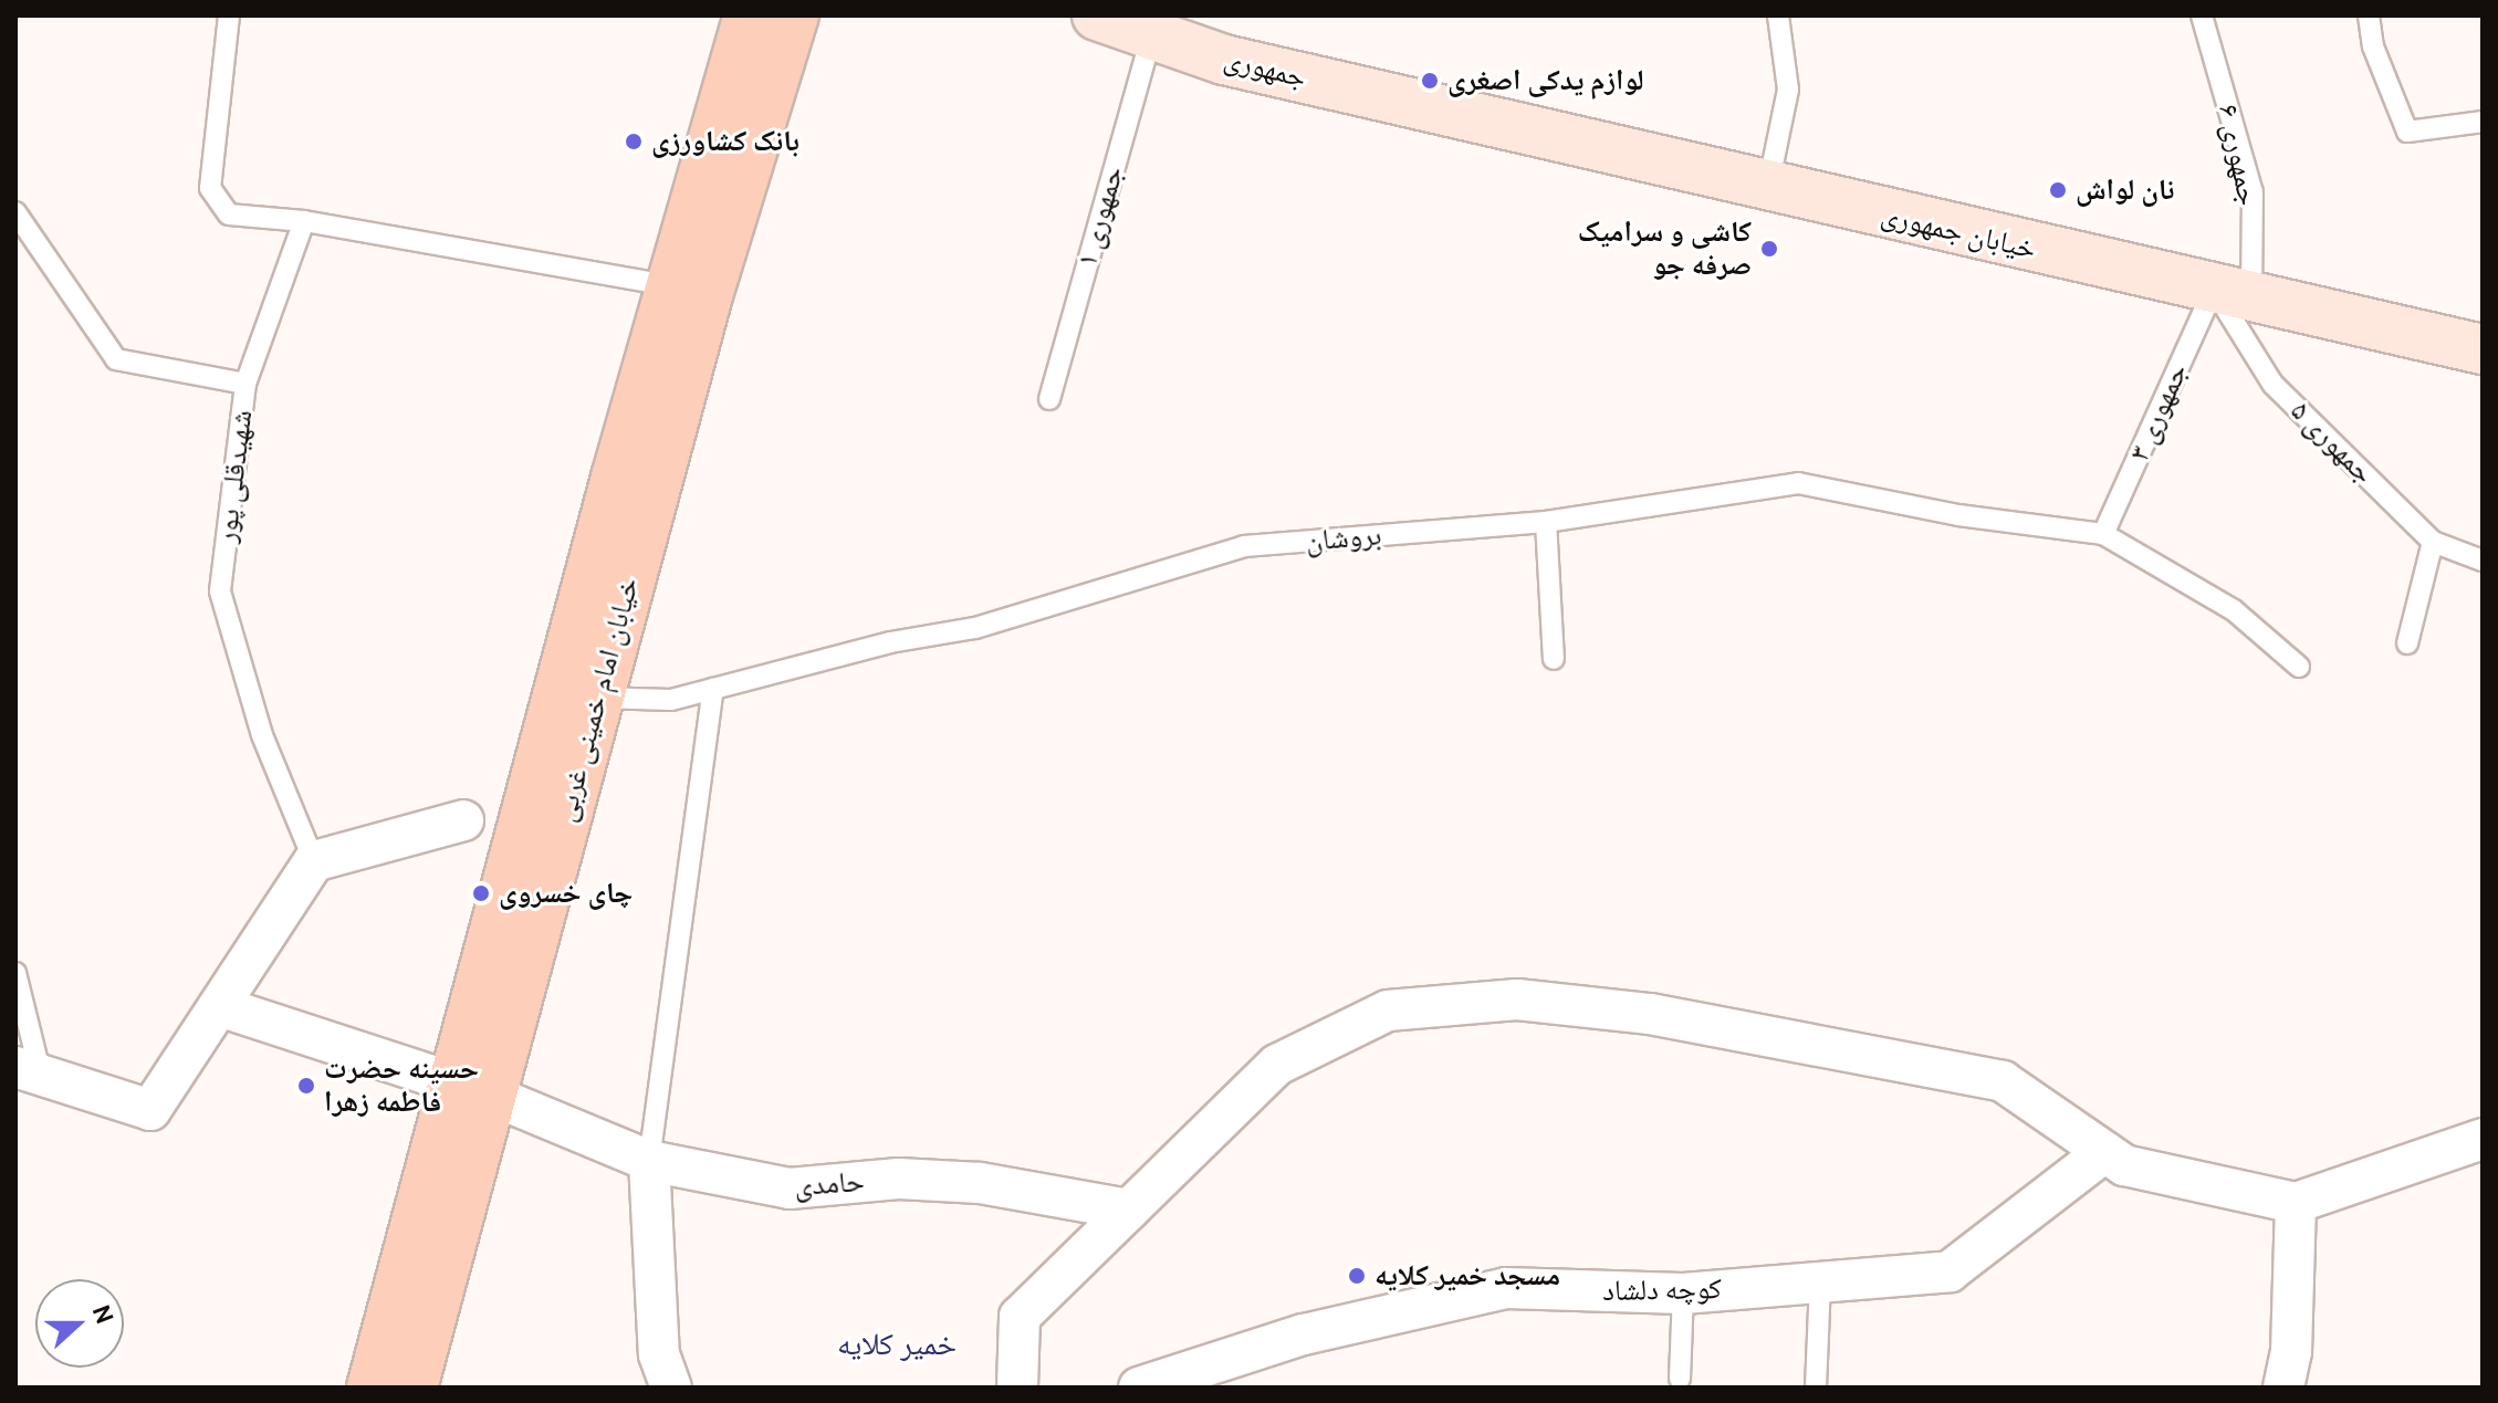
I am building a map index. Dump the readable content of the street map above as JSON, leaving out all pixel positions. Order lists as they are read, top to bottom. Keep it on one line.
{"streets":{"main road":["جمهوری","خیابان جمهوری","خیابان امام خمینی غربی"],"street":["حامدی","کوچه دلشاد"],"lane":["جمهوری ۶","جمهوری ۱","جمهوری ۳","جمهوری ۵","شهیدقلی پور","بروشان"]},"crossings":[["جمهوری","جمهوری ۱"],["جمهوری","خیابان جمهوری"],["جمهوری ۶","خیابان جمهوری"],["جمهوری ۶","جمهوری ۳"],["جمهوری ۶","جمهوری ۵"],["خیابان جمهوری","جمهوری ۳"],["خیابان جمهوری","جمهوری ۵"],["جمهوری ۳","جمهوری ۵"],["جمهوری ۳","بروشان"],["بروشان","خیابان امام خمینی غربی"],["خیابان امام خمینی غربی","حامدی"]],"districts":["خمیر کلایه"],"places":["لوازم یدکی اصغری","بانک کشاورزی","نان لواش","کاشی و سرامیک صرفه جو","چای خسروی","حسینه حضرت فاطمه زهرا","مسجد خمیر کلایه"],"north":"right"}
